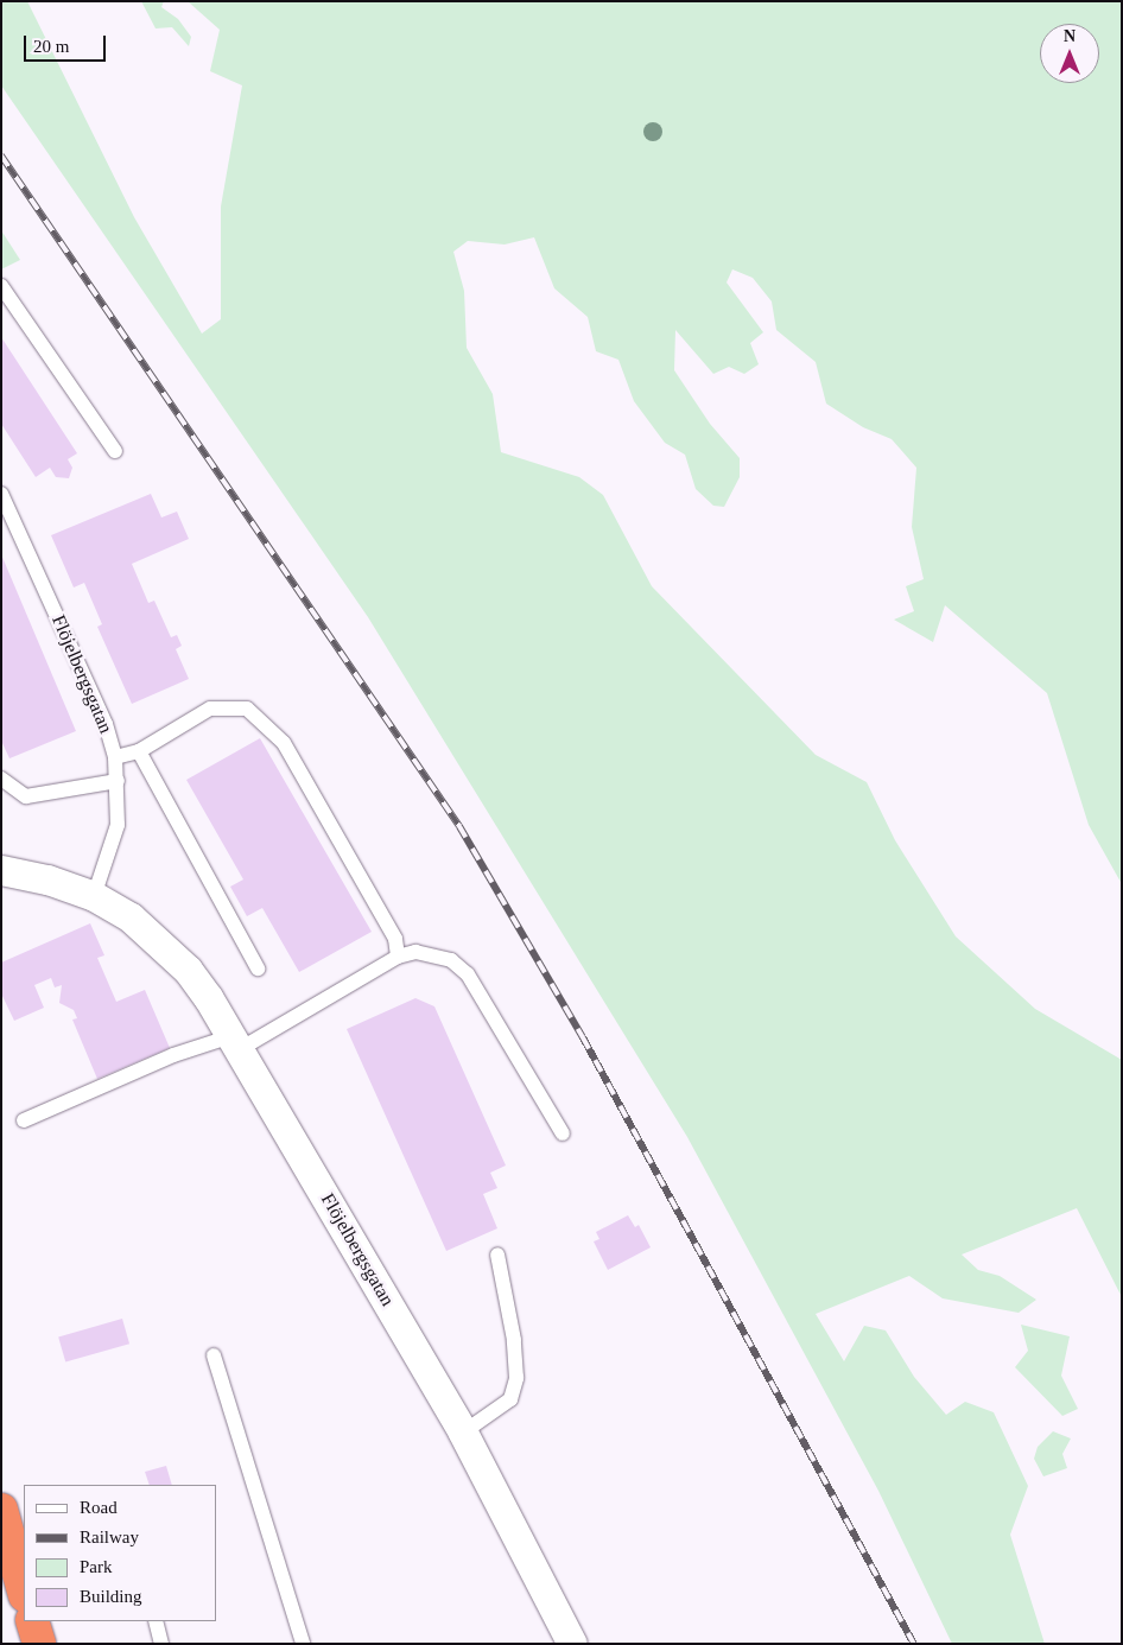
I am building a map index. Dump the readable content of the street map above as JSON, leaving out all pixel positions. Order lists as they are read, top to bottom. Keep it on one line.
{"streets":{"street":["Flöjelbergsgatan"]},"legend":["Road","Railway","Park","Building"],"scale_bar":"20 m","north":"top"}
